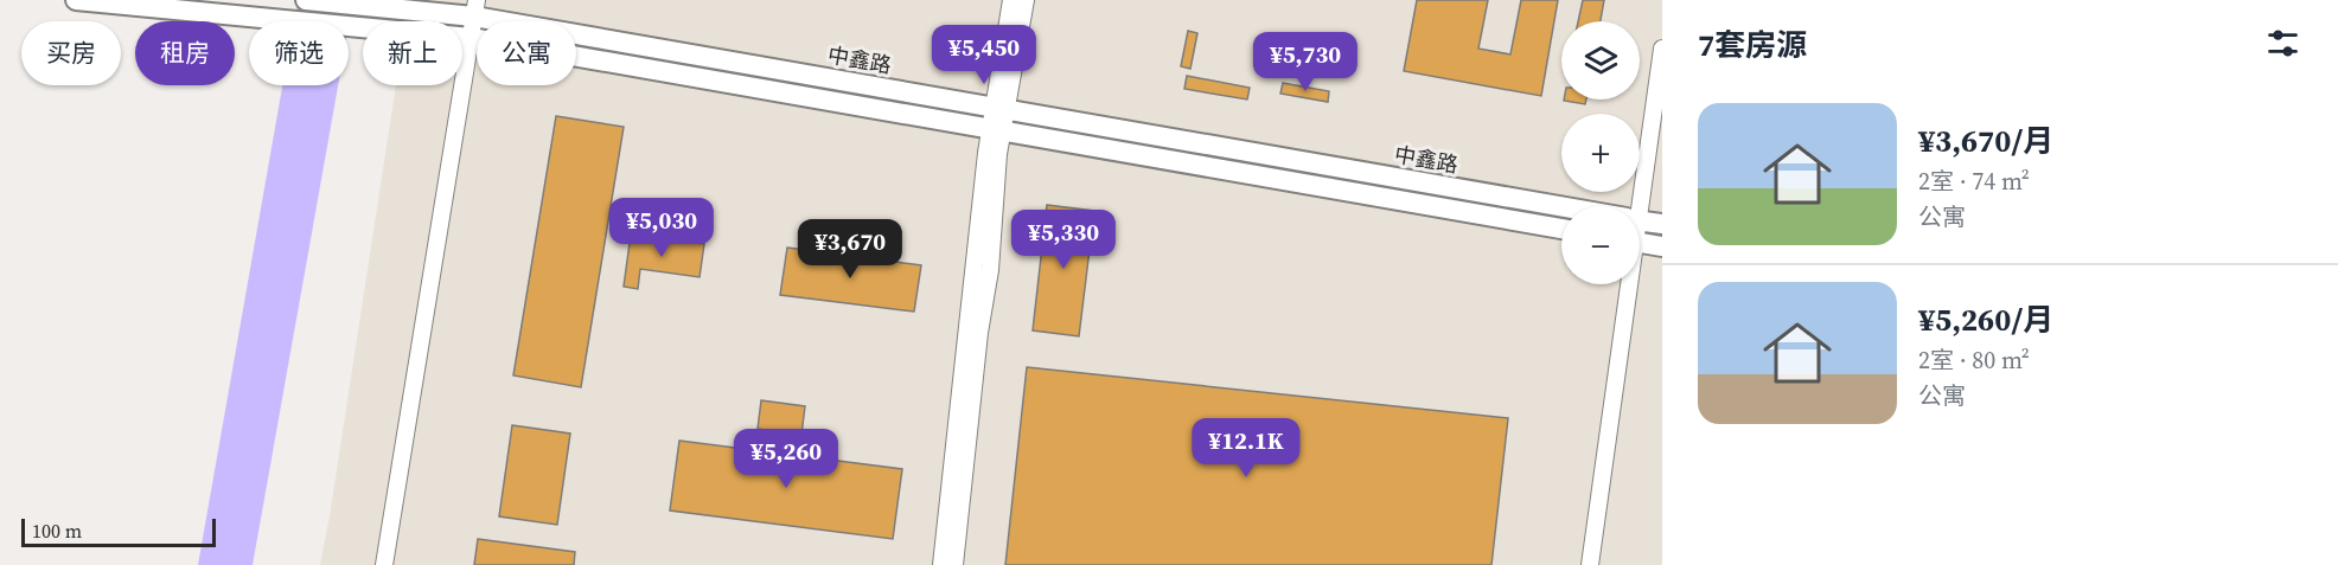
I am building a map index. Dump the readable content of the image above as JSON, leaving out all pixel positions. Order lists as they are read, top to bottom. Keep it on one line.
{"streets":{"main road":["中鑫路"]},"scale_bar":"100 m","page":{"heading":"7套房源","map_buttons":["+","−"],"chip":["买房","租房","筛选","新上","公寓"],"price":["¥5,450","¥5,730","¥5,030","¥5,330","¥3,670","¥12.1K","¥5,260"],"list":[{"name":"¥3,670/月","note":"2室 · 74 m² · 公寓"},{"name":"¥5,260/月","note":"2室 · 80 m² · 公寓"}],"scale":"100 m"}}
